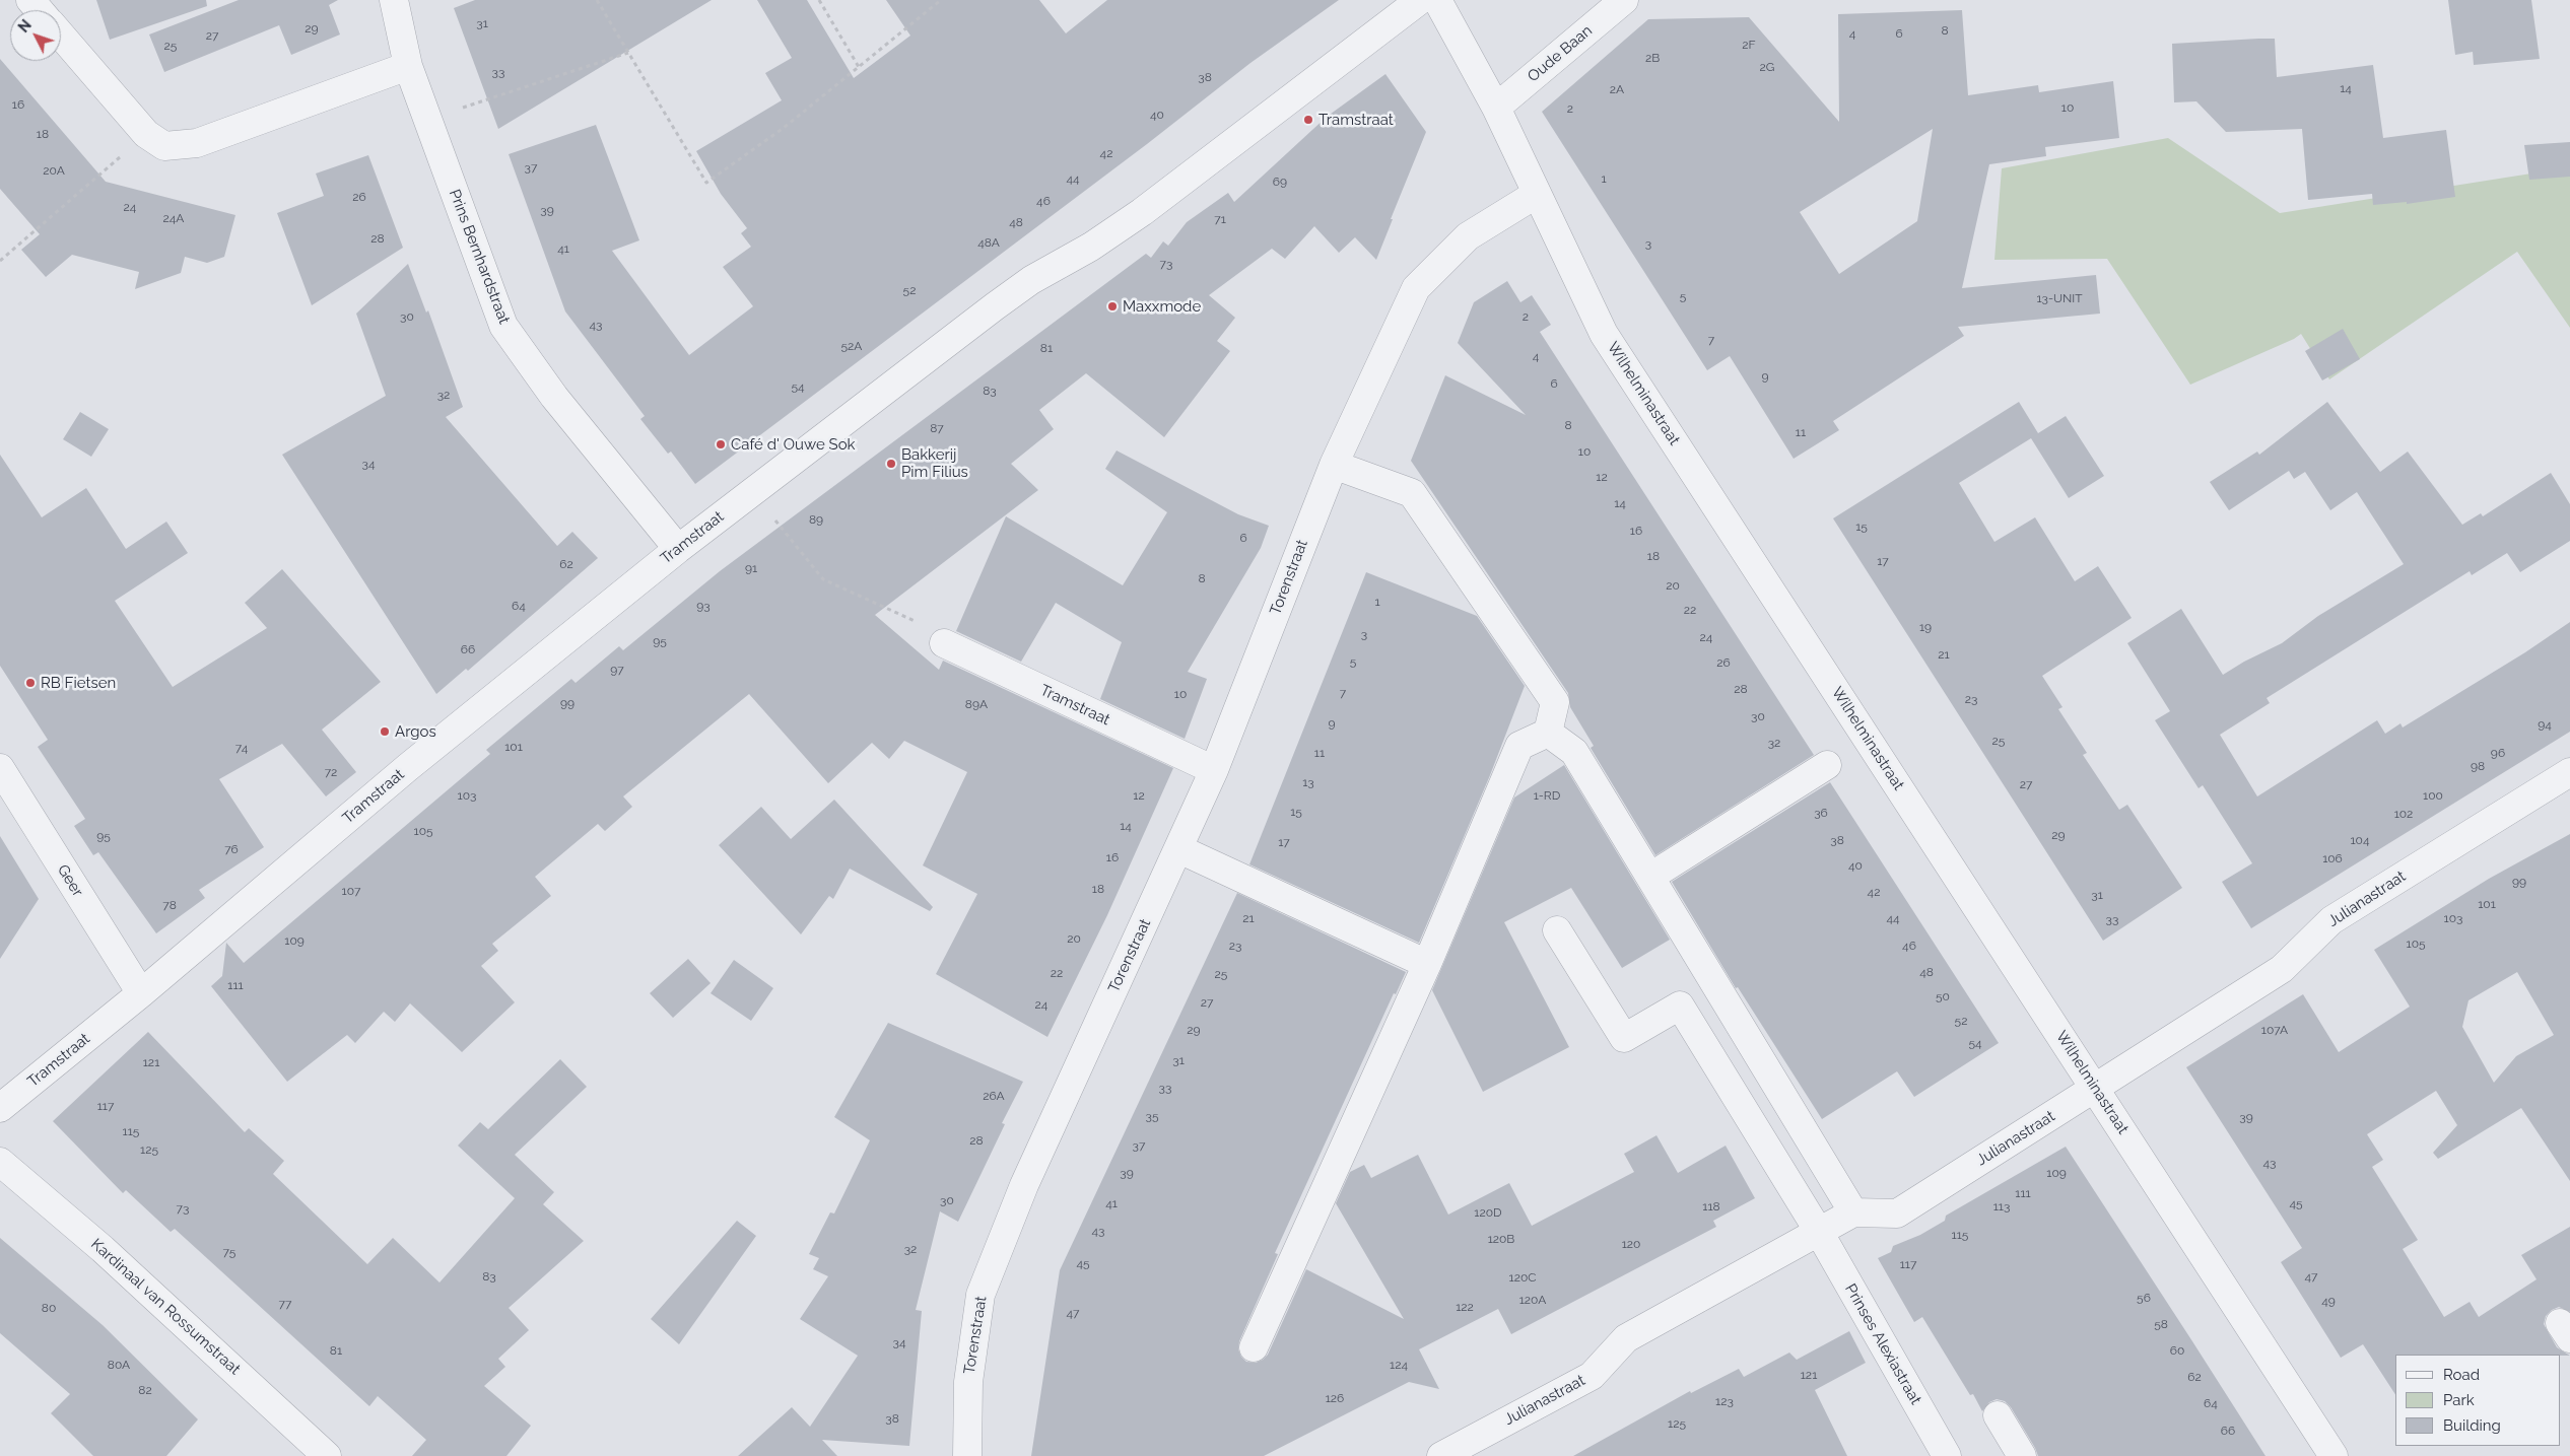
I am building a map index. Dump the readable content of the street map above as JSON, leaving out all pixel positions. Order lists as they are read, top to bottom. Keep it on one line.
{"streets":{"street":["Oude Baan","Prins Bernhardstraat","Wilhelminastraat","Tramstraat","Torenstraat","Geer","Julianastraat","Kardinaal van Rossumstraat","Prinses Alexiastraat"]},"crossings":[["Oude Baan","Wilhelminastraat"],["Prins Bernhardstraat","Tramstraat"],["Wilhelminastraat","Torenstraat"],["Wilhelminastraat","Julianastraat"],["Tramstraat","Torenstraat"],["Tramstraat","Geer"],["Julianastraat","Prinses Alexiastraat"]],"places":["Tramstraat","Maxxmode","Café d' Ouwe Sok","Bakkerij Pim Filius","RB Fietsen","Argos"],"house_numbers":["31","29","8","4","6","27","2F","25","2B","2G","33","38","14","2A","16","10","2","40","18","42","37","20A","44","1","69","26","46","24","39","24A","71","48","28","48A","3","41","73","52","5","13-UNIT","30","2","43","7","52A","81","4","9","6","54","83","32","8","87","11","10","34","12","14","89","15","16","6","18","17","62","91","8","20","1","64","93","22","19","3","24","95","66","21","5","26","97","28","7","10","23","99","89A","30","9","94","25","32","101","74","11","96","98","72","13","27","103","12","1-RD","100","15","36","102","14","105","29","95","38","104","17","76","16","106","40","99","18","107","42","31","101","78","21","44","103","33","20","109","105","23","46","48","22","25","111","50","27","24","52","29","107A","54","31","121","33","26A","117","35","39","115","28","37","125","43","39","109","111","30","41","45","118","113","73","120D","43","115","120B","120","32","75","45","117","83","47","120C","56","120A","49","77","122","80","47","58","34","81","60","80A","124","121","62","82","126","123","64","38","125","66"],"legend":["Road","Park","Building"],"north":"top left"}
